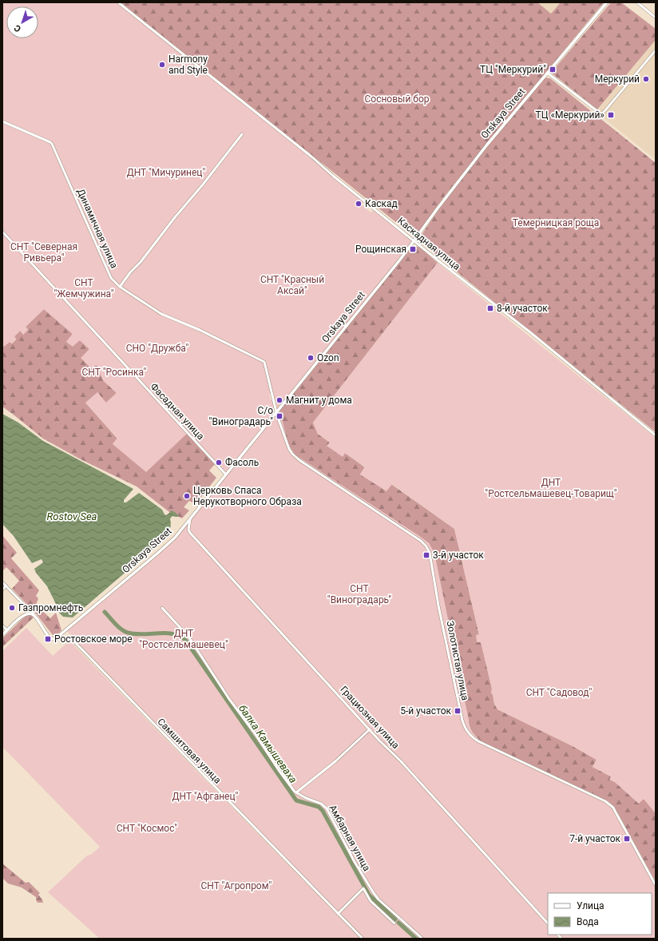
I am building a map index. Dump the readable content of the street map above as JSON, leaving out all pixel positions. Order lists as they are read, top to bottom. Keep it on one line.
{"streets":{"main road":["Orskaya Street"],"street":["Динамичная улица","Каскадная улица","Фасадная улица","Золотистая улица","Грациозная улица","Самшитовая улица","Амбарная улица"]},"crossings":[["Orskaya Street","Каскадная улица"],["Orskaya Street","Фасадная улица"],["Orskaya Street","Золотистая улица"],["Orskaya Street","Грациозная улица"],["Orskaya Street","Самшитовая улица"],["Динамичная улица","Золотистая улица"]],"water":["Rostov Sea","балка Камышеваха"],"parks":["Сосновый бор","ДНТ \"Мичуринец\"","Темерницкая роща","СНТ \"Северная Ривьера\"","СНТ \"Красный Аксай\"","СНТ \"Жемчужина\"","СНО \"Дружба\"","СНТ \"Росинка\"","ДНТ \"Ростсельмашевец-Товарищ\"","СНТ \"Виноградарь\"","ДНТ \"Ростсельмашевец\"","СНТ \"Садовод\"","ДНТ \"Афганец\"","СНТ \"Космос\"","СНТ \"Агропром\""],"places":{"other":["Harmony and Style","Меркурий","Каскад","Ozon","Магнит у дома","Фасоль","Церковь Спаса Нерукотворного Образа","Газпромнефть"],"transit":["ТЦ \"Меркурий\"","ТЦ «Меркурий»","Рощинская","8-й участок","С/о \"Виноградарь\"","3-й участок","Ростовское море","5-й участок","7-й участок"]},"legend":["Улица","Вода"],"north":"bottom left"}
